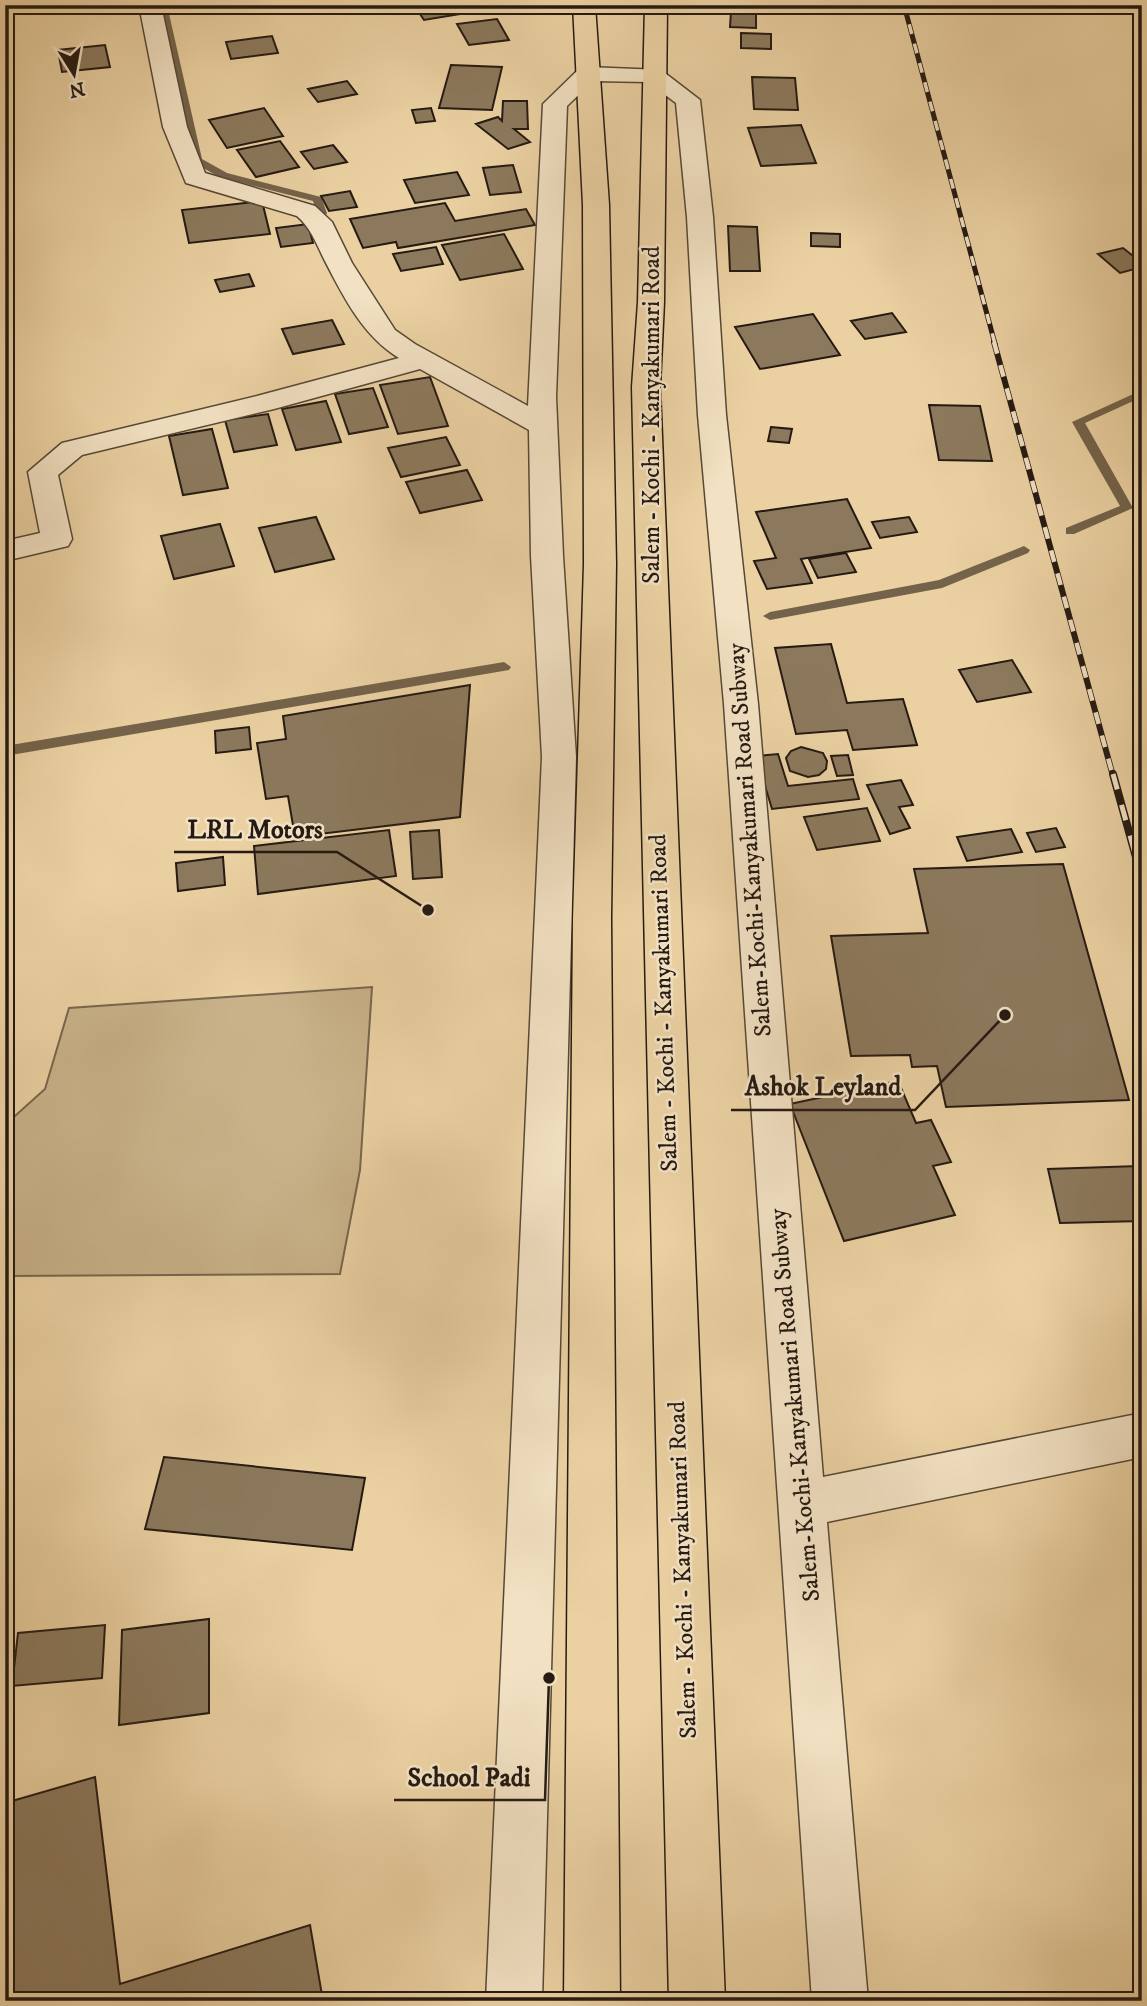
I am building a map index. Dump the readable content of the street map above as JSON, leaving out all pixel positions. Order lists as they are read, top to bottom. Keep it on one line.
{"streets":{"highway":["Salem - Kochi - Kanyakumari Road"],"street":["Salem-Kochi-Kanyakumari Road Subway"]},"crossings":[["Salem - Kochi - Kanyakumari Road","Salem-Kochi-Kanyakumari Road Subway"]],"places":["LRL Motors","Ashok Leyland","School Padi"],"north":"bottom"}
